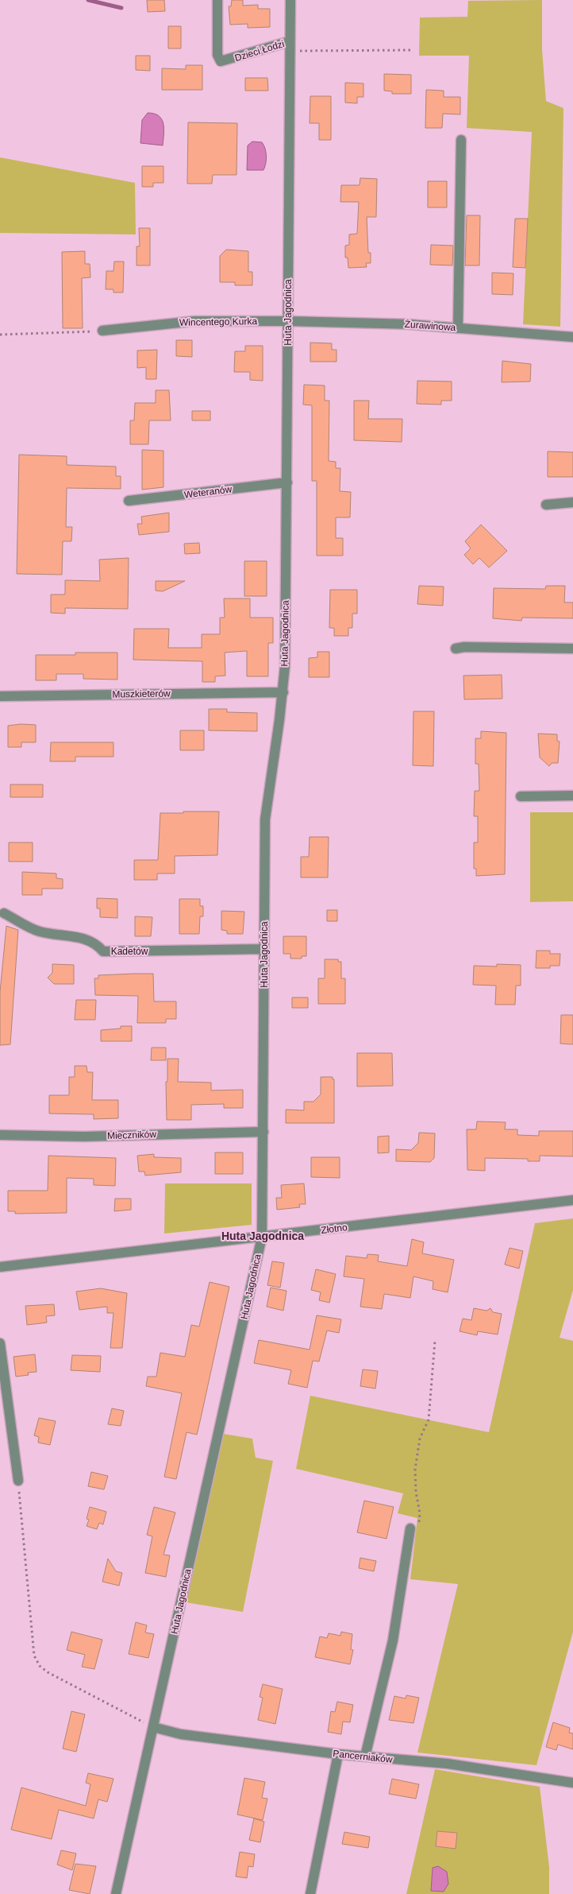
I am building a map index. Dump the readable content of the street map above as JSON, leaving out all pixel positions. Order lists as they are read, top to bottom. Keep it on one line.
{"streets":{"street":["Dzieci Łodzi","Huta Jagodnica","Wincentego Kurka","Żurawinowa","Weteranów","Muszkieterów","Kadetów","Mieczników","Złotno","Pancerniaków"]},"crossings":[["Dzieci Łodzi","Huta Jagodnica"],["Huta Jagodnica","Wincentego Kurka"],["Huta Jagodnica","Żurawinowa"],["Huta Jagodnica","Weteranów"],["Huta Jagodnica","Muszkieterów"],["Huta Jagodnica","Kadetów"],["Huta Jagodnica","Mieczników"],["Huta Jagodnica","Złotno"],["Huta Jagodnica","Pancerniaków"],["Wincentego Kurka","Żurawinowa"]],"districts":["Huta Jagodnica"]}
